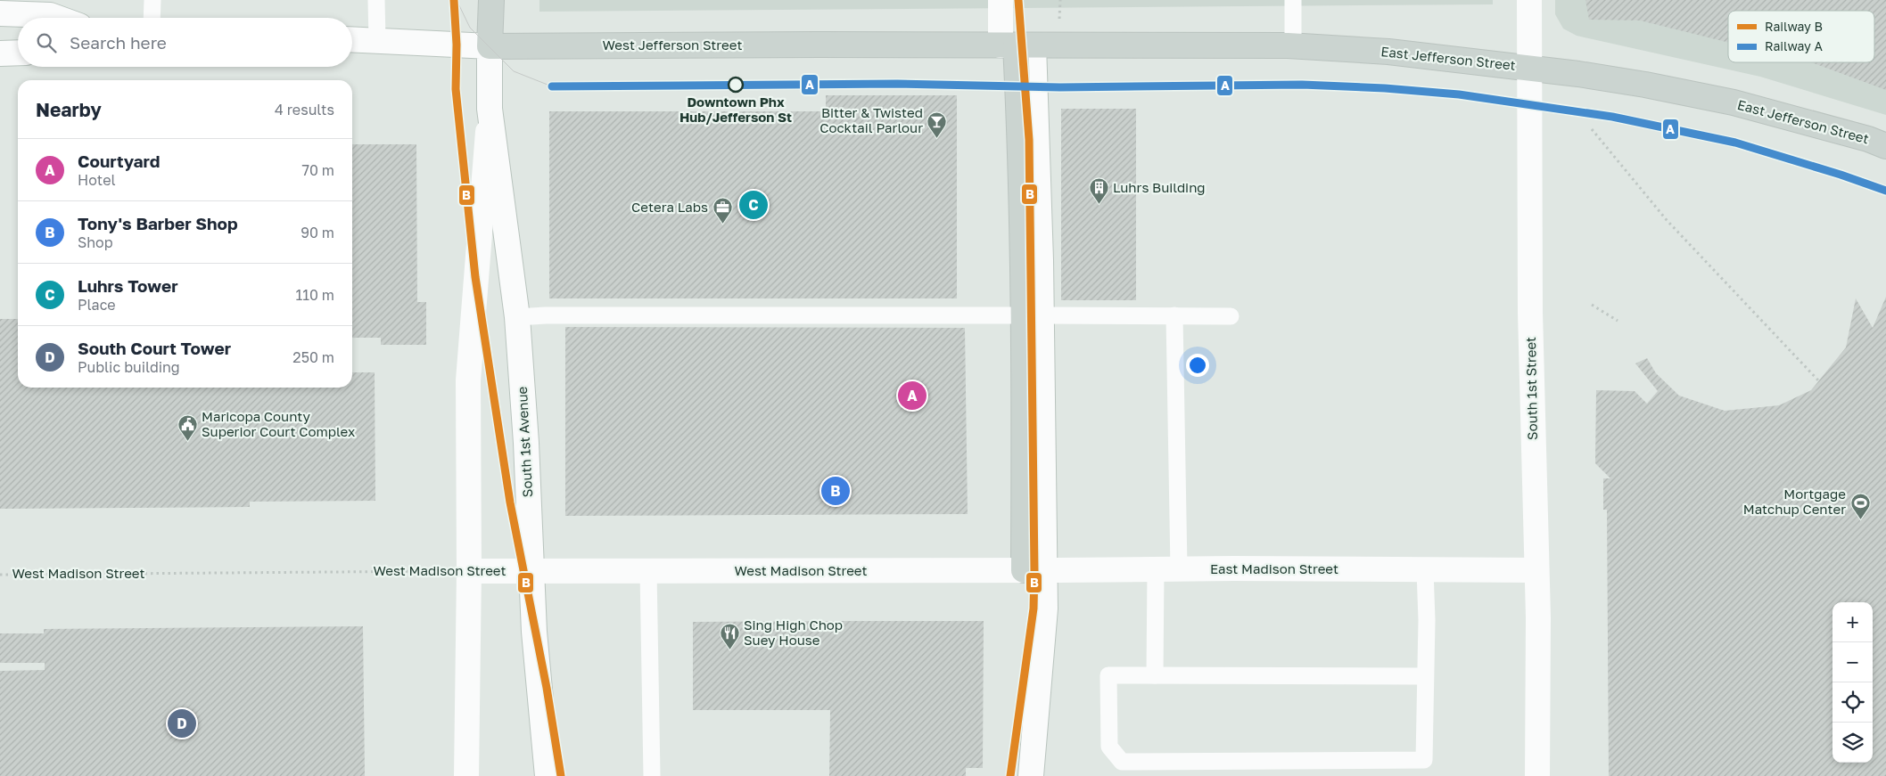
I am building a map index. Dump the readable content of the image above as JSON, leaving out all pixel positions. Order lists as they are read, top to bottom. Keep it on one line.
{"streets":{"main road":["West Jefferson Street","East Jefferson Street","South 1st Avenue"],"street":["South 1st Street","East Madison Street","West Madison Street"]},"crossings":[["West Jefferson Street","East Jefferson Street"],["West Jefferson Street","South 1st Avenue"],["East Jefferson Street","South 1st Street"],["South 1st Street","East Madison Street"],["South 1st Avenue","West Madison Street"],["East Madison Street","West Madison Street"]],"places":{"other":["Downtown Phx Hub/Jefferson St"],"bar":["Bitter & Twisted Cocktail Parlour"],"building":["Luhrs Building"],"office":["Cetera Labs"],"public building":["Maricopa County Superior Court Complex"],"sports":["Mortgage Matchup Center"],"restaurant":["Sing High Chop Suey House"]},"lines":["rail line B","rail line A"],"legend":["Railway B","Railway A"],"page":{"search":"Search here","heading":["Nearby","4 results"],"list":[{"mark":"A","name":"Courtyard","note":"Hotel","value":"70 m"},{"mark":"B","name":"Tony's Barber Shop","note":"Shop","value":"90 m"},{"mark":"C","name":"Luhrs Tower","note":"Place","value":"110 m"},{"mark":"D","name":"South Court Tower","note":"Public building","value":"250 m"}],"pins":["C","A","B","D"],"map_buttons":["+","−"]}}
